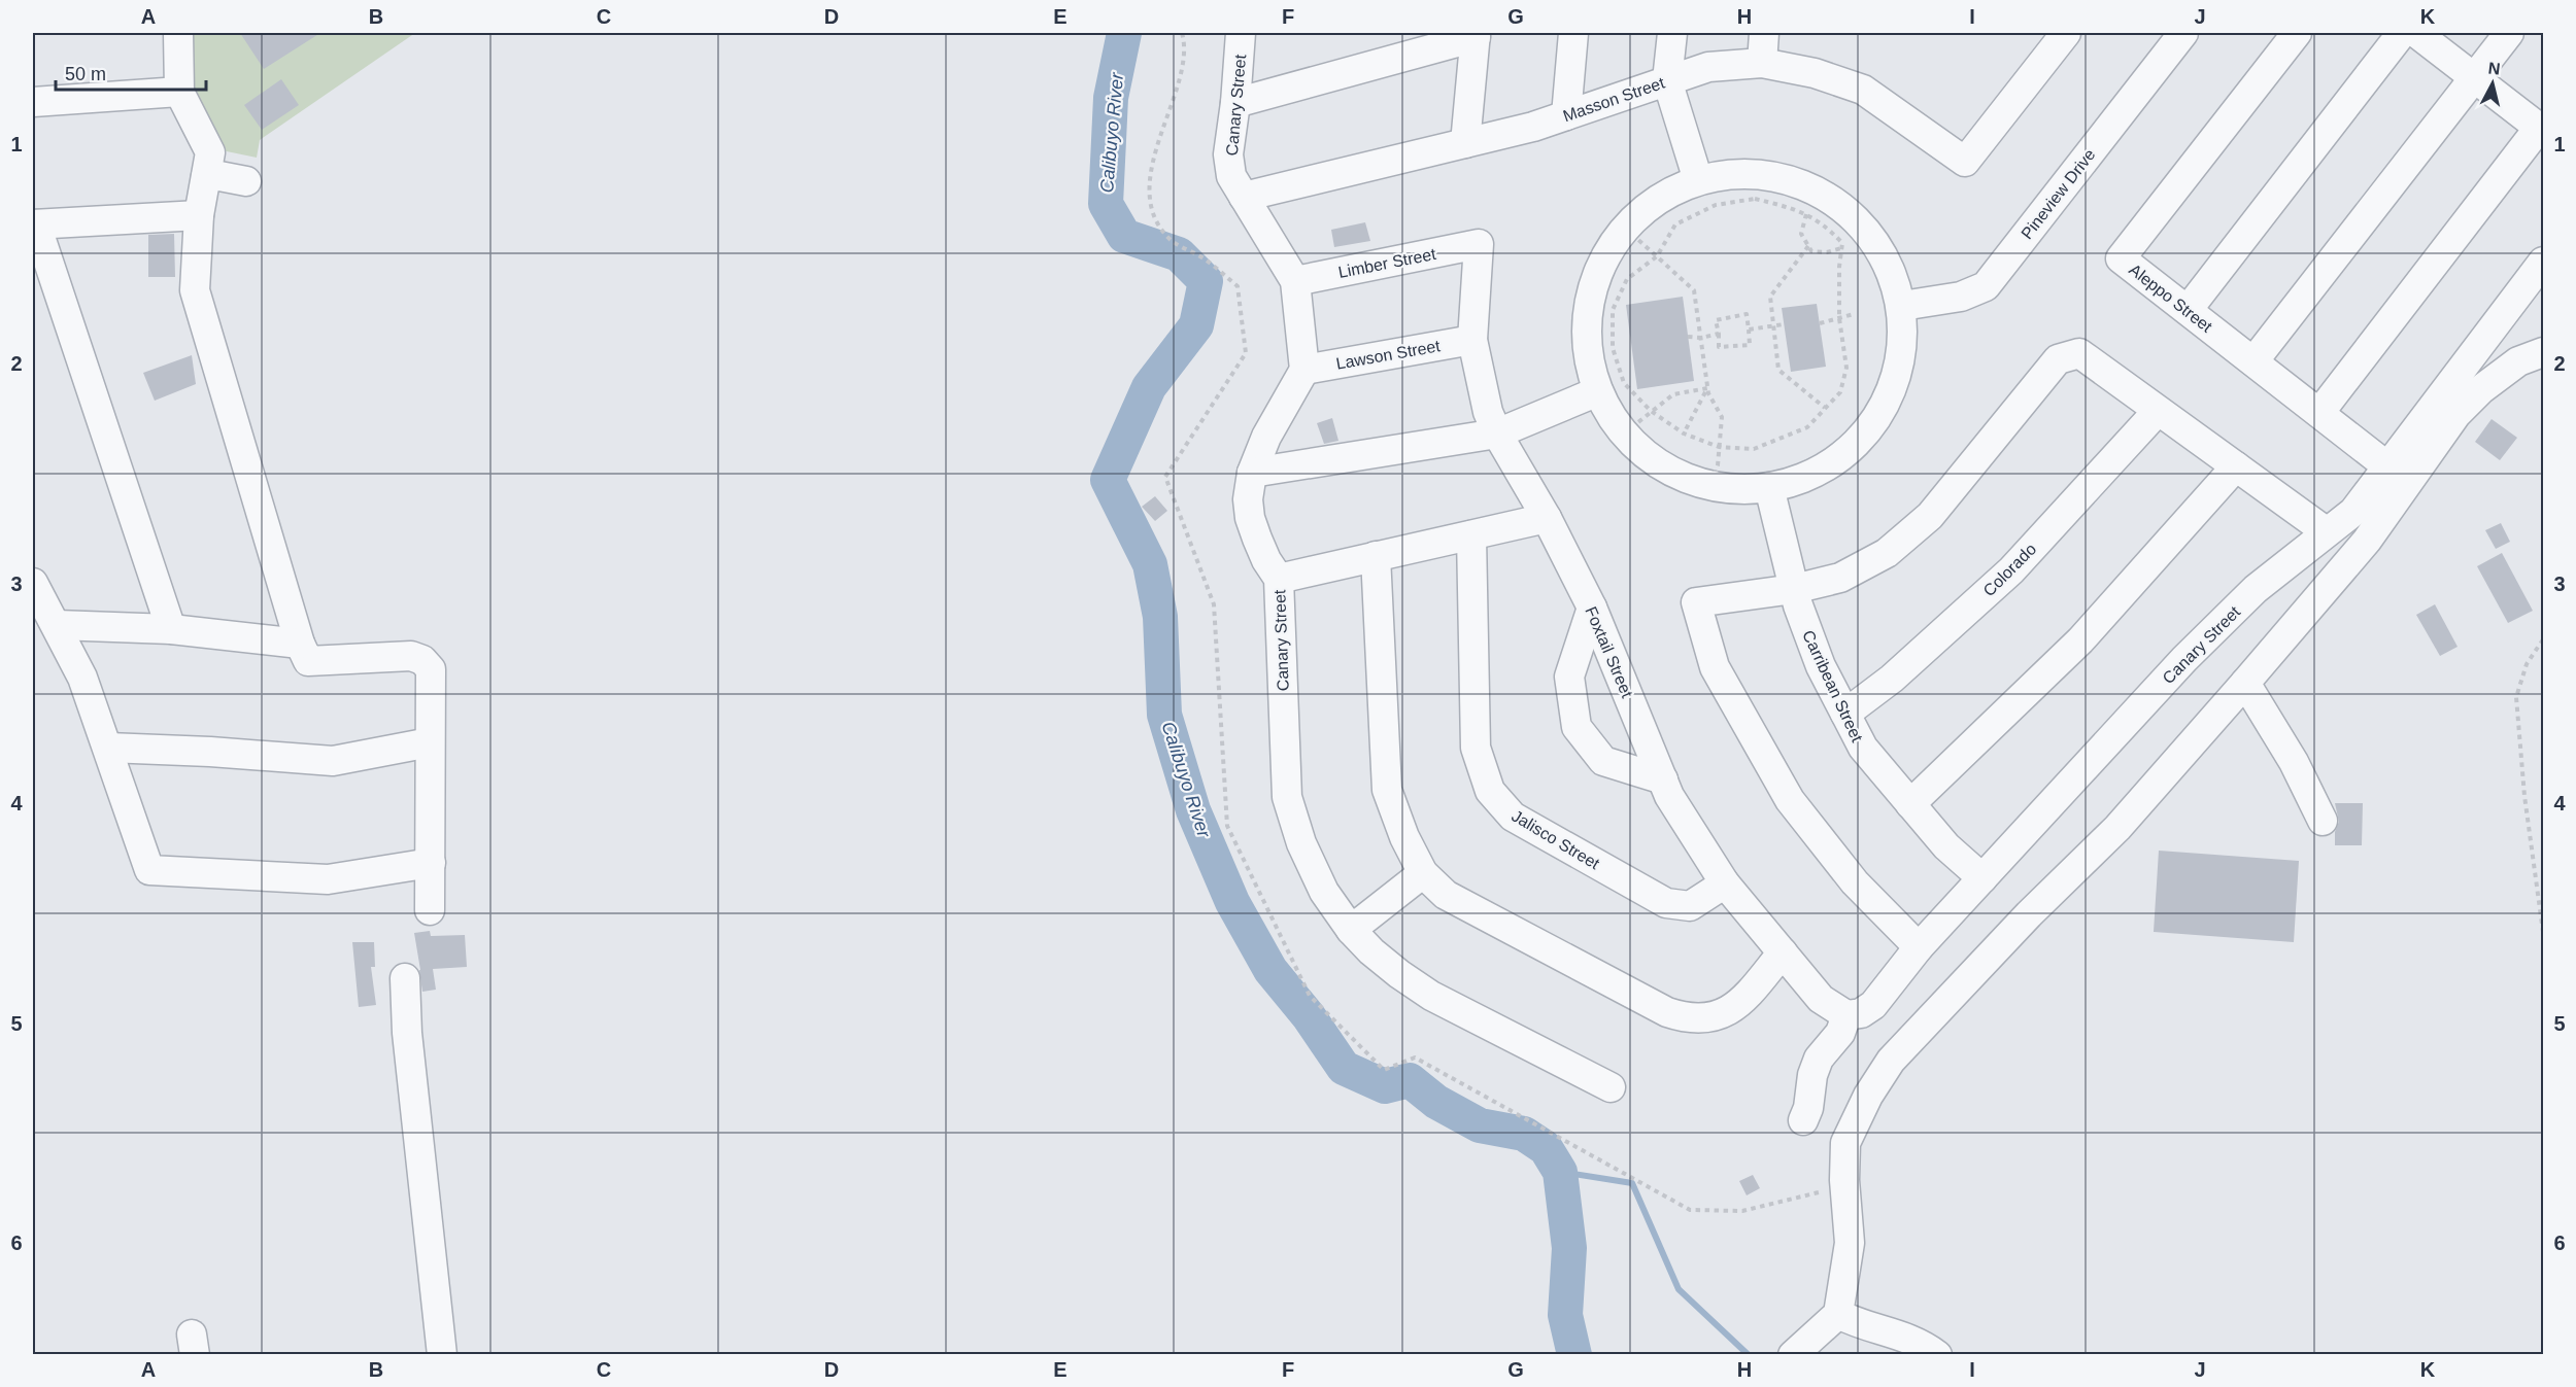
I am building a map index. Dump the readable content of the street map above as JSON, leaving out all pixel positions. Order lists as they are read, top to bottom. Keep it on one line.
{"streets":{"street":["Masson Street","Canary Street","Pineview Drive","Limber Street","Aleppo Street","Lawson Street","Colorado","Foxtail Street","Carribean Street","Jalisco Street"]},"crossings":[["Masson Street","Canary Street"],["Canary Street","Limber Street"],["Canary Street","Aleppo Street"],["Canary Street","Lawson Street"],["Canary Street","Foxtail Street"],["Canary Street","Carribean Street"],["Limber Street","Foxtail Street"],["Lawson Street","Foxtail Street"],["Colorado","Carribean Street"],["Foxtail Street","Jalisco Street"]],"water":["Calibuyo River"],"scale_bar":"50 m","north":"top","grid":{"columns":["A","B","C","D","E","F","G","H","I","J","K"],"rows":["1","2","3","4","5","6"]}}
